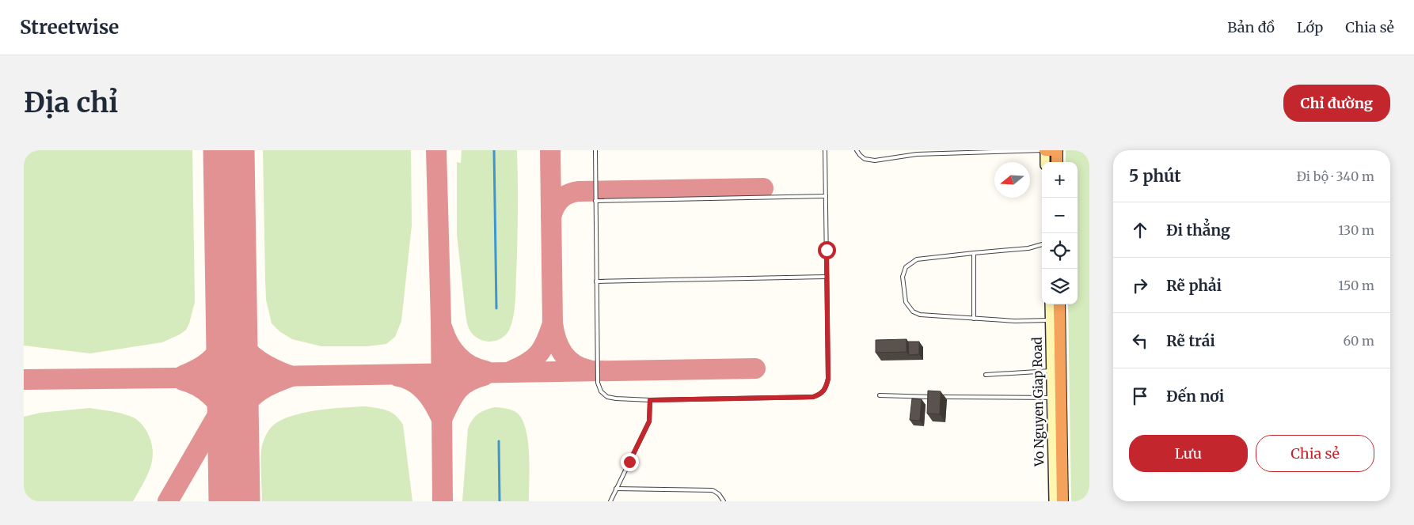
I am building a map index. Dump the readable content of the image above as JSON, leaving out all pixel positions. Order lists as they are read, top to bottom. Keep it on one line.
{"streets":{"highway":["Vo Nguyen Giap Road"]},"north":"left","page":{"header":"Streetwise","nav":["Bản đồ","Lớp","Chia sẻ"],"buttons":["Chỉ đường",["Lưu","Chia sẻ"]],"title":"Địa chỉ","heading":["5 phút","Đi bộ · 340 m"],"map_buttons":["+","−"],"list":[["Đi thẳng","130 m"],["Rẽ phải","150 m"],["Rẽ trái","60 m"],"Đến nơi"]}}
